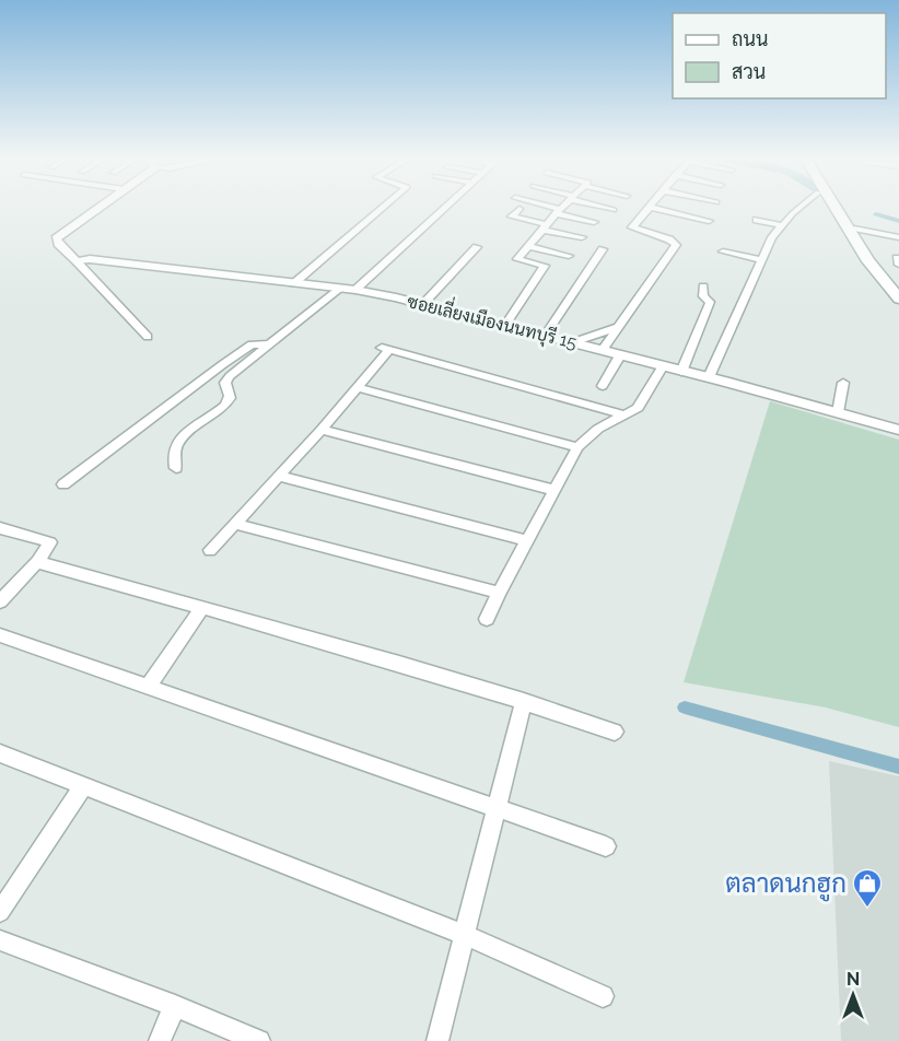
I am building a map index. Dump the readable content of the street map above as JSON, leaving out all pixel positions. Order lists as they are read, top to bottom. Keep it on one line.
{"streets":{"street":["ซอยเลี่ยงเมืองนนทบุรี 15"]},"places":{"shop":["ตลาดนกฮูก"]},"legend":["ถนน","สวน"],"north":"top"}
